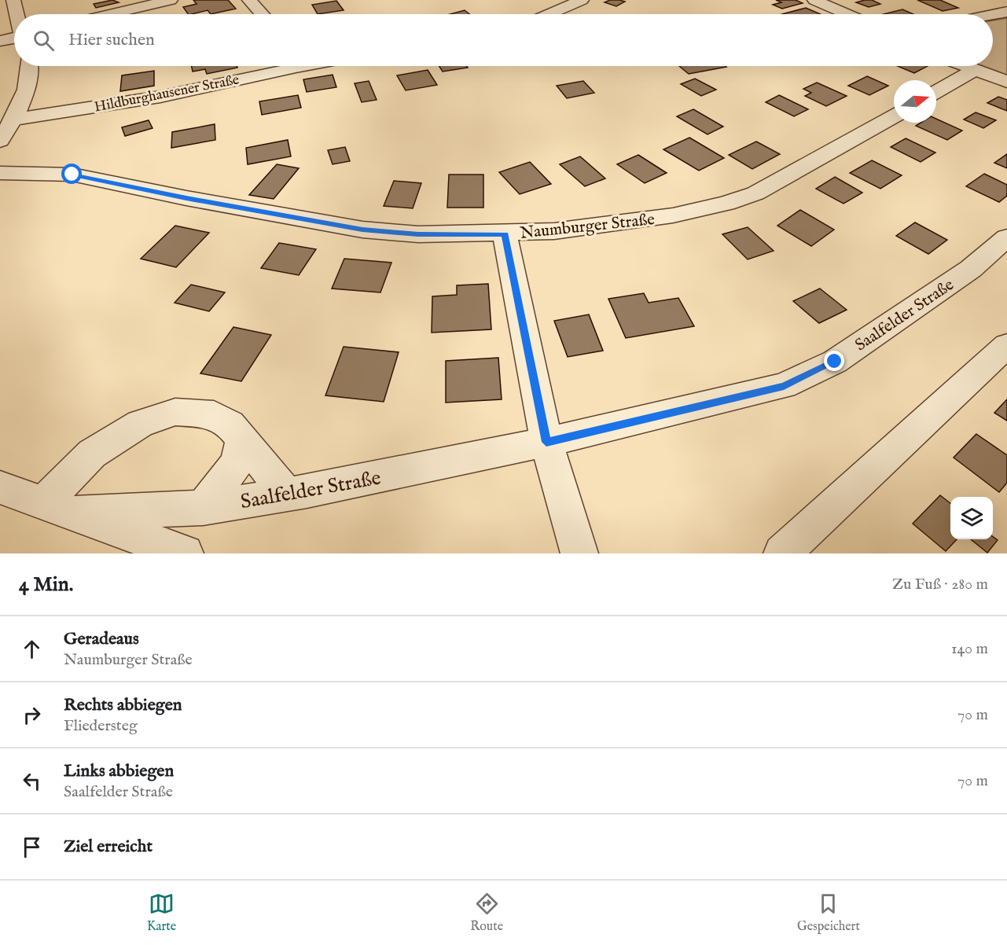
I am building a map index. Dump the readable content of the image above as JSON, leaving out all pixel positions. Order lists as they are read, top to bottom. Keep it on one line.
{"streets":{"street":["Hildburghausener Straße","Naumburger Straße","Saalfelder Straße"]},"north":"right","page":{"search":"Hier suchen","heading":["4 Min.","Zu Fuß · 280 m"],"list":[["Geradeaus","Naumburger Straße","140 m"],["Rechts abbiegen","Fliedersteg","70 m"],["Links abbiegen","Saalfelder Straße","70 m"],"Ziel erreicht"],"nav":["Karte","Route","Gespeichert"]}}
